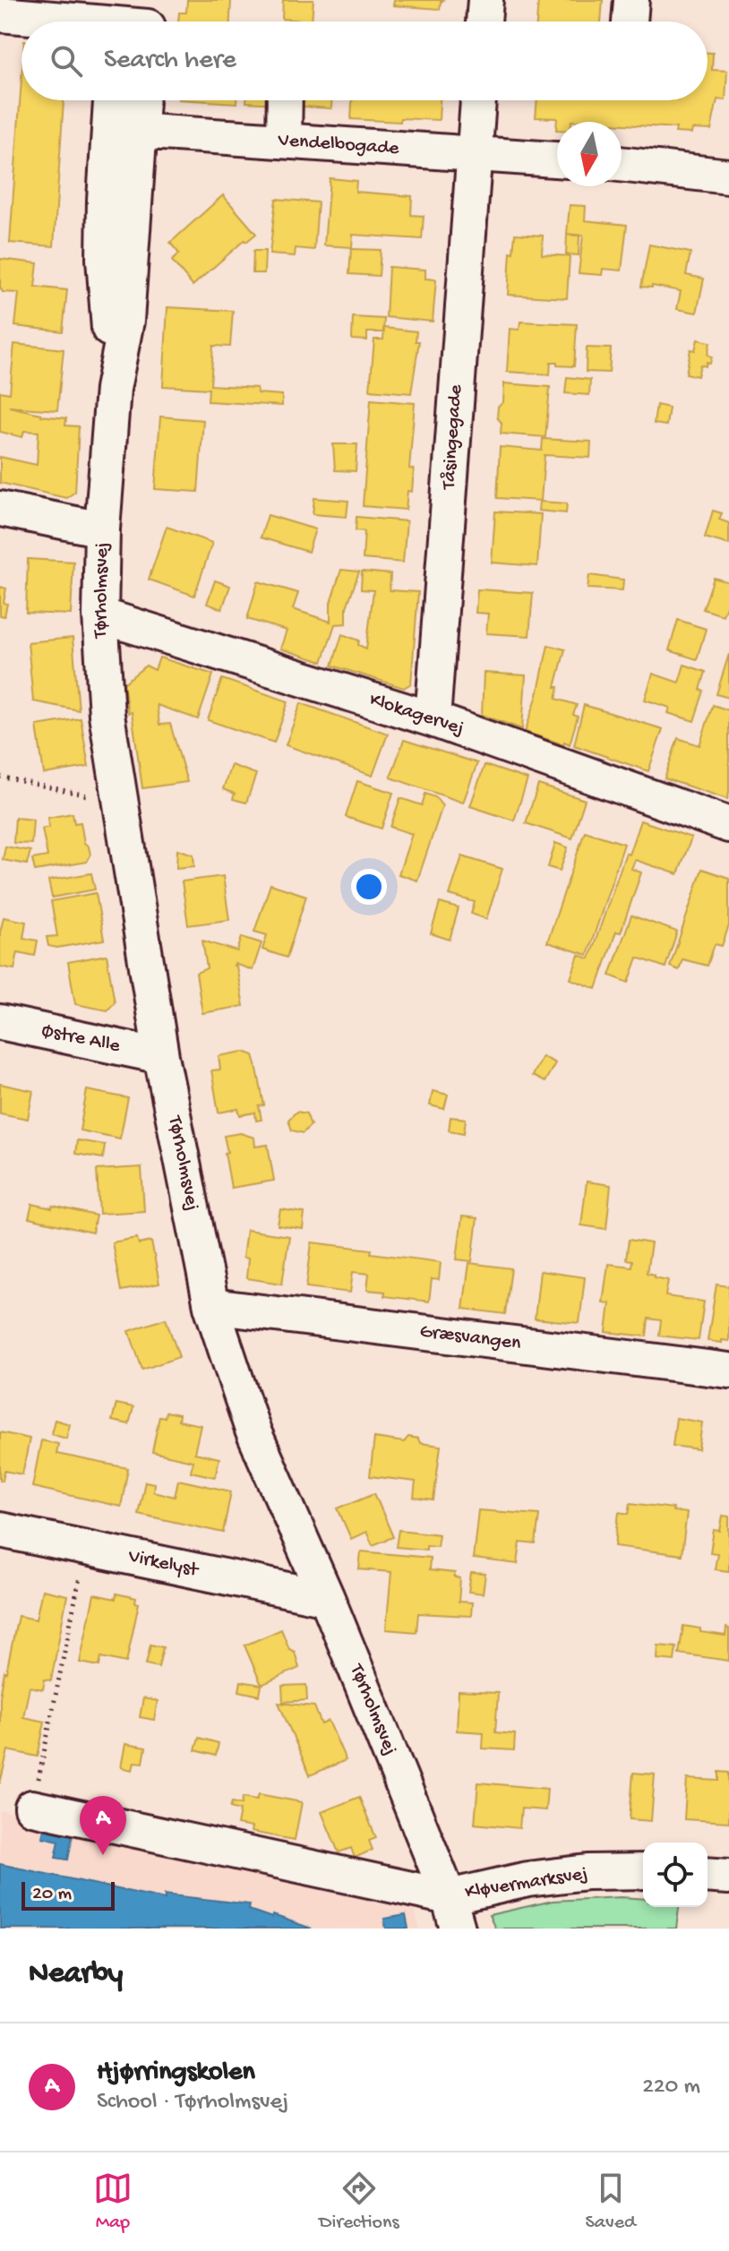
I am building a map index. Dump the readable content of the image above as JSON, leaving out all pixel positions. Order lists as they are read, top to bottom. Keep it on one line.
{"streets":{"street":["Vendelbogade","Tåsingegade","Tørholmsvej","Klokagervej","Østre Alle","Græsvangen","Virkelyst","Kløvermarksvej"]},"crossings":[["Vendelbogade","Tåsingegade"],["Vendelbogade","Tørholmsvej"],["Tåsingegade","Klokagervej"],["Tørholmsvej","Klokagervej"],["Tørholmsvej","Østre Alle"],["Tørholmsvej","Græsvangen"],["Tørholmsvej","Virkelyst"],["Tørholmsvej","Kløvermarksvej"]],"scale_bar":"20 m","north":"bottom","page":{"search":"Search here","pins":"A","scale":"20 m","heading":"Nearby","list":[{"mark":"A","name":"Hjørringskolen","note":"School · Tørholmsvej","value":"220 m"}],"nav":["Map","Directions","Saved"]}}
